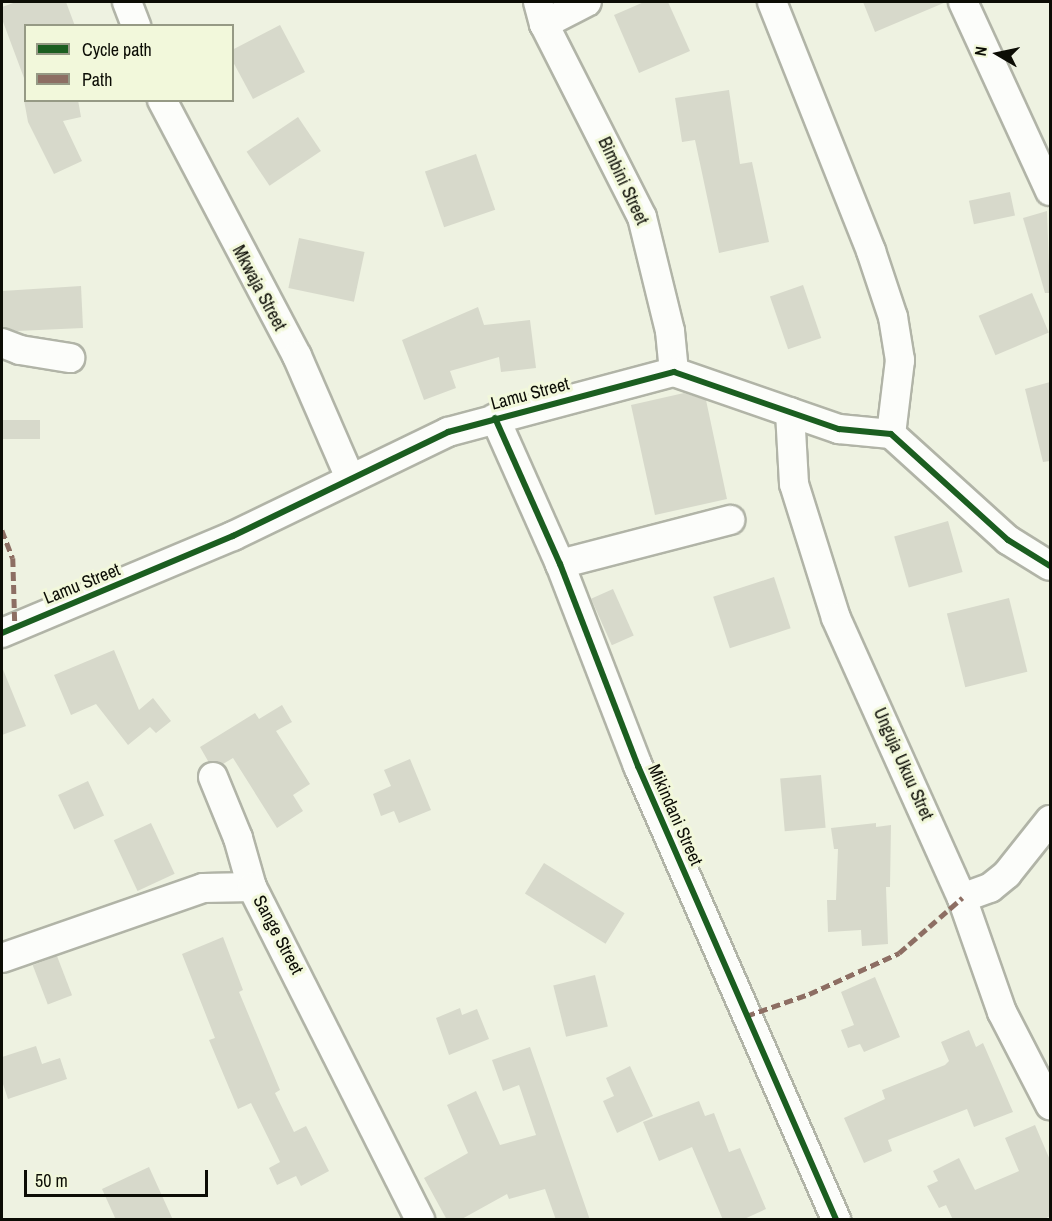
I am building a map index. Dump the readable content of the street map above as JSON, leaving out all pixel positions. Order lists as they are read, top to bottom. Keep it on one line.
{"streets":{"street":["Bimbini Street","Mkwaja Street","Lamu Street","Unguja Ukuu Stret","Mikindani Street","Sange Street"]},"crossings":[["Bimbini Street","Lamu Street"],["Mkwaja Street","Lamu Street"],["Lamu Street","Mikindani Street"]],"legend":["Cycle path","Path"],"scale_bar":"50 m","north":"left"}
